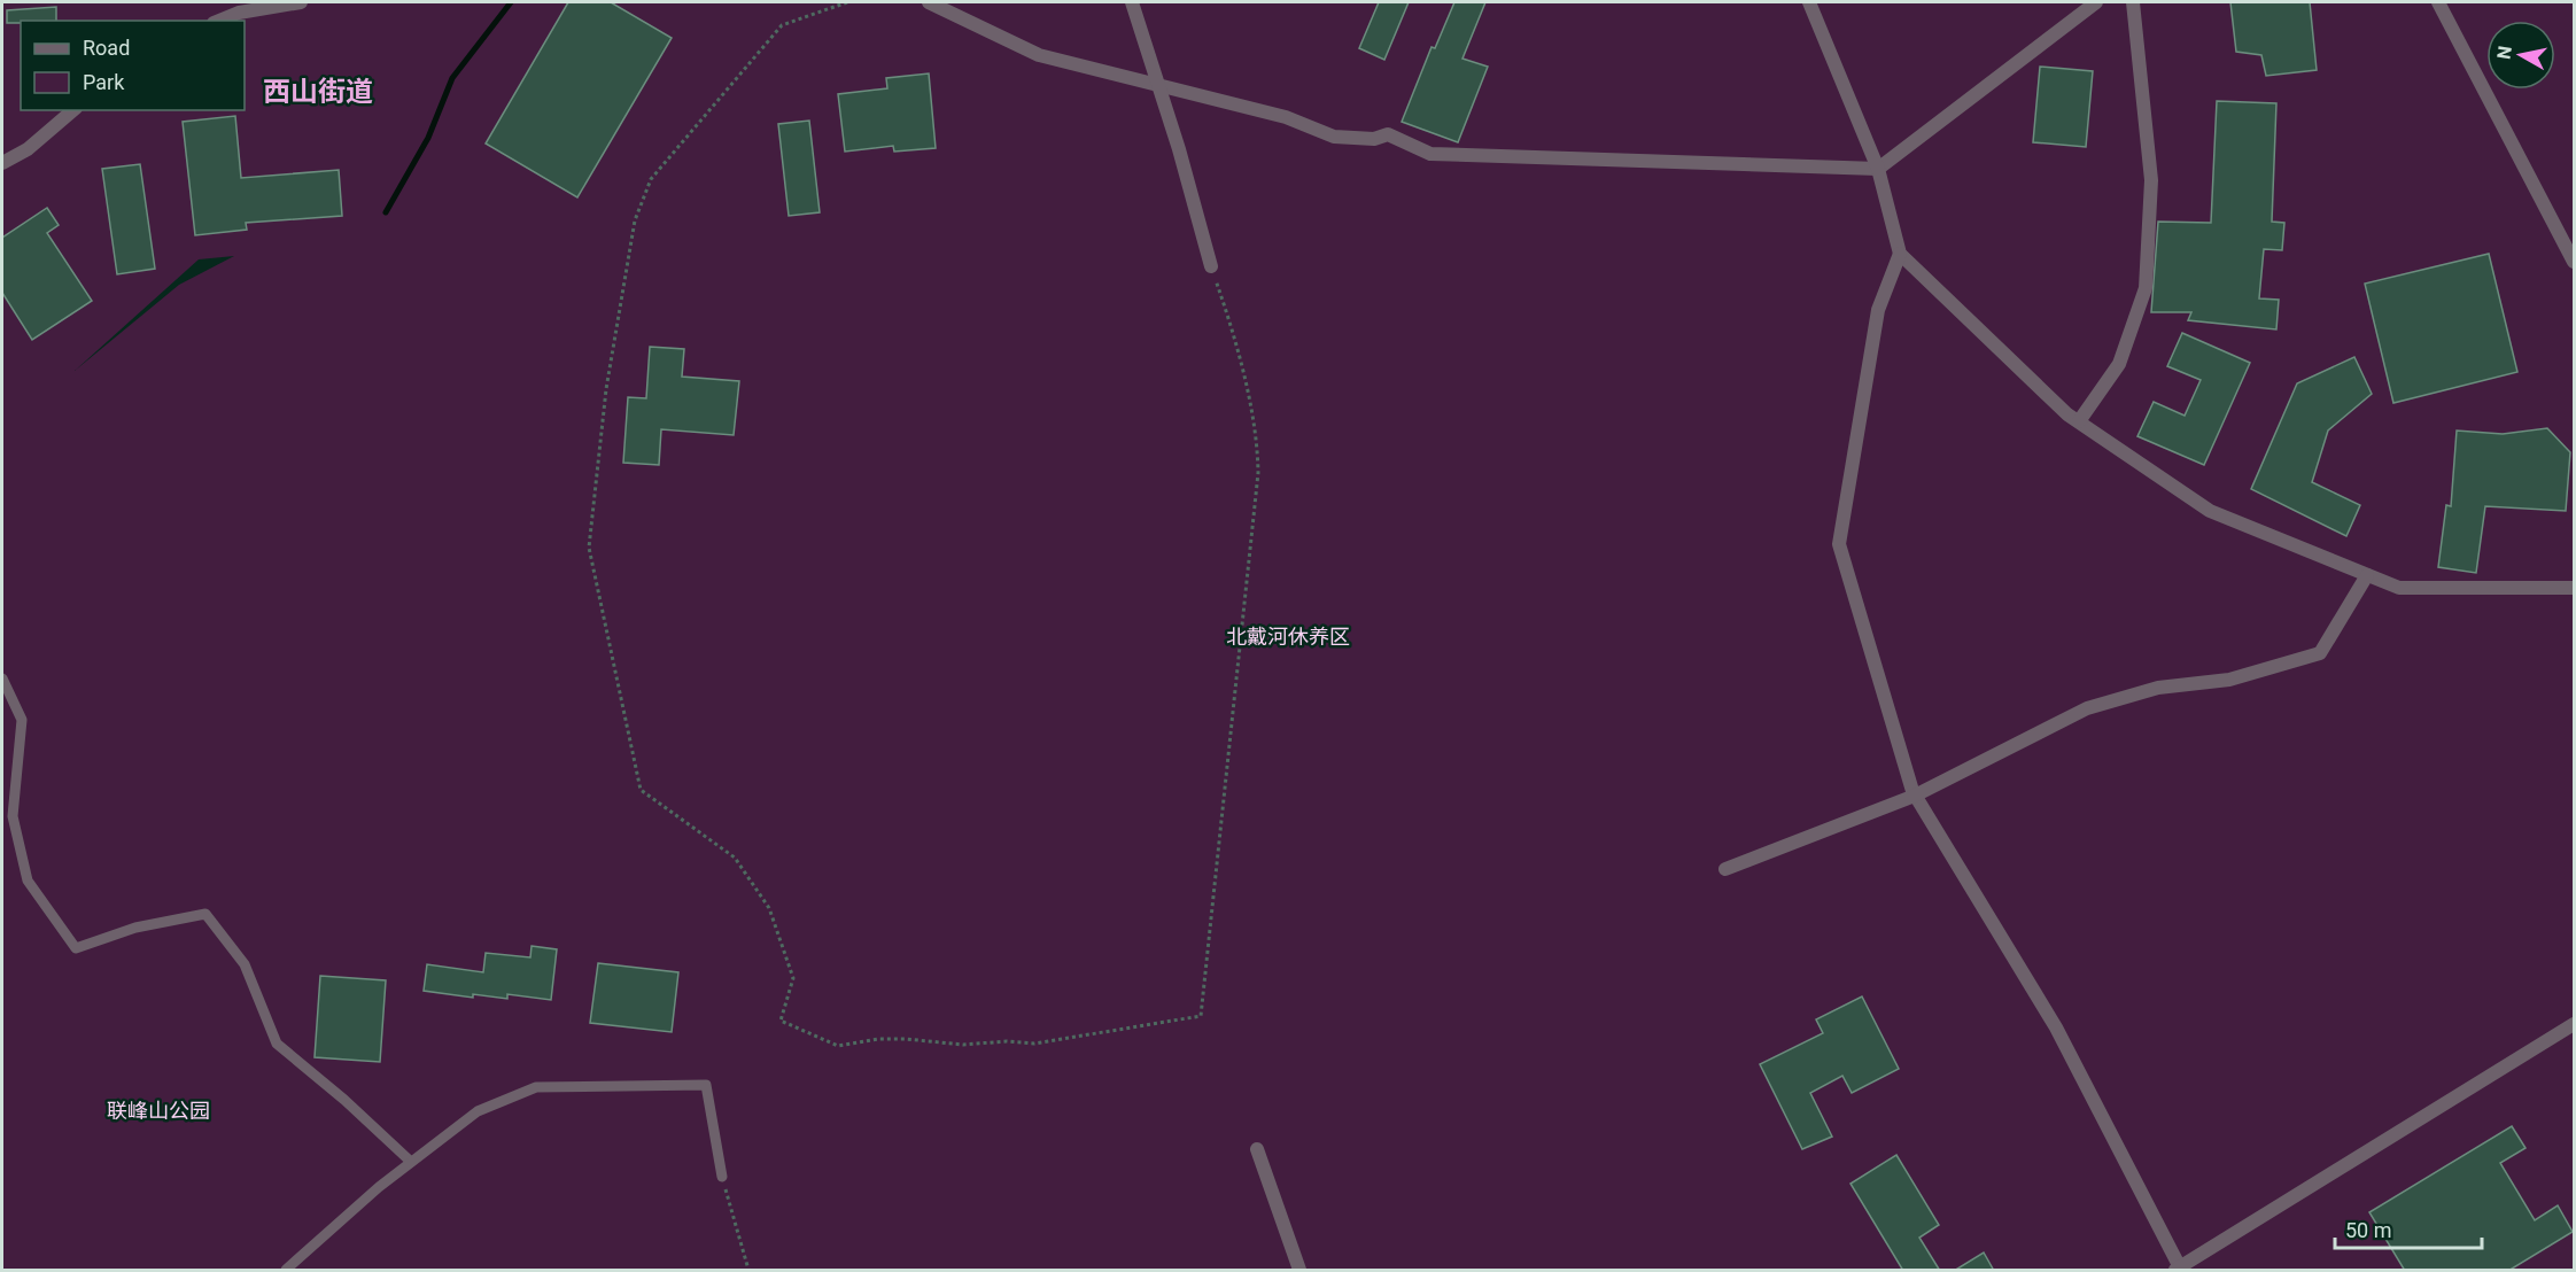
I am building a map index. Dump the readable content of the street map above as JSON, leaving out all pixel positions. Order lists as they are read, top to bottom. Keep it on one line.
{"districts":["西山街道"],"parks":["北戴河休养区","联峰山公园"],"legend":["Road","Park"],"scale_bar":"50 m","north":"left"}
